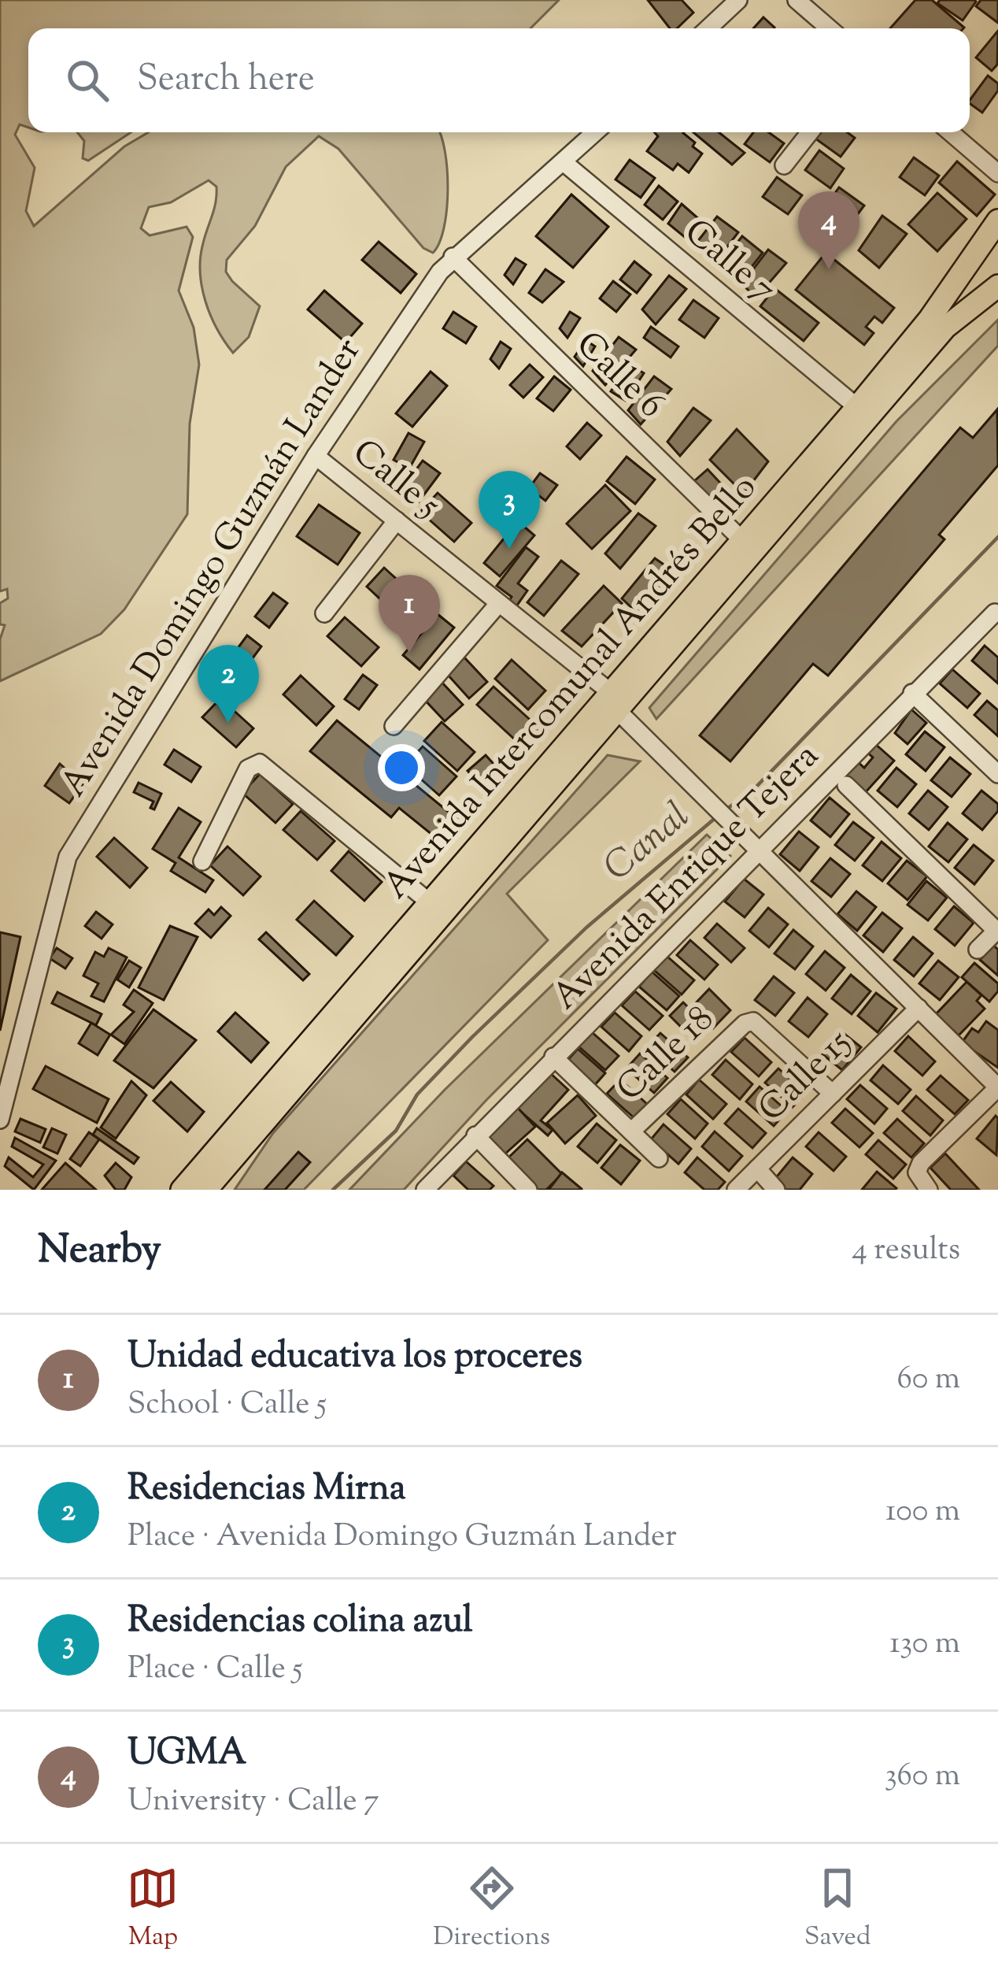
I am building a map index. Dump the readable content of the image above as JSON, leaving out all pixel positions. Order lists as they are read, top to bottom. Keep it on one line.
{"streets":{"main road":["Avenida Intercomunal Andrés Bello"],"street":["Calle 7","Calle 6","Calle 5","Avenida Domingo Guzmán Lander","Avenida Enrique Tejera","Calle 18","Calle 15"]},"crossings":[["Calle 7","Avenida Domingo Guzmán Lander"],["Calle 7","Avenida Intercomunal Andrés Bello"],["Calle 6","Avenida Domingo Guzmán Lander"],["Calle 6","Avenida Intercomunal Andrés Bello"],["Calle 5","Avenida Domingo Guzmán Lander"],["Calle 5","Avenida Intercomunal Andrés Bello"],["Calle 5","Avenida Enrique Tejera"],["Calle 5","Calle 15"],["Calle 18","Calle 15"]],"water":["Canal"],"page":{"search":"Search here","pins":["4","3","1","2"],"heading":["Nearby","4 results"],"list":[{"mark":"1","name":"Unidad educativa los proceres","note":"School · Calle 5","value":"60 m"},{"mark":"2","name":"Residencias Mirna","note":"Place · Avenida Domingo Guzmán Lander","value":"100 m"},{"mark":"3","name":"Residencias colina azul","note":"Place · Calle 5","value":"130 m"},{"mark":"4","name":"UGMA","note":"University · Calle 7","value":"360 m"}],"nav":["Map","Directions","Saved"]}}
